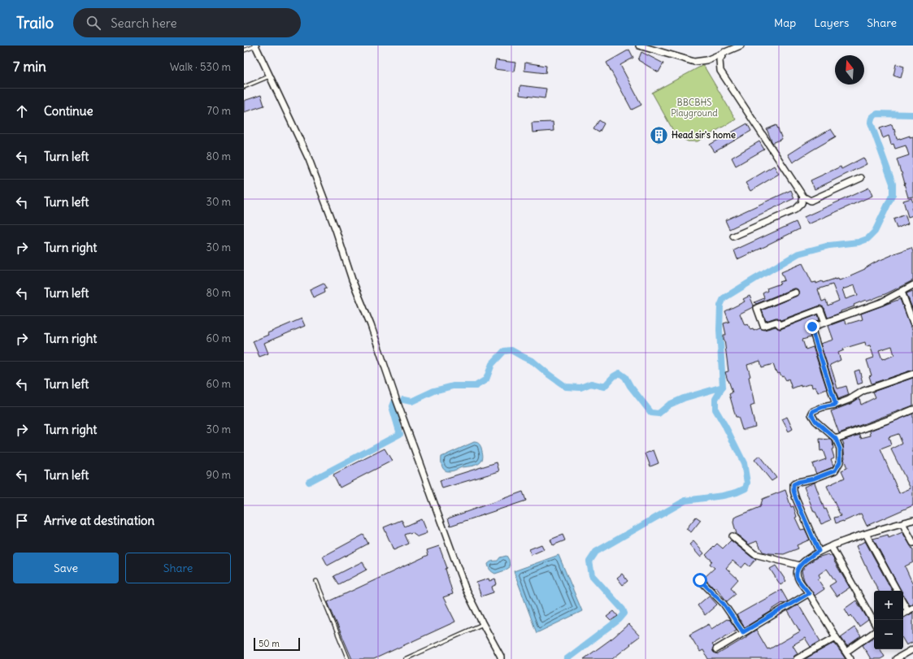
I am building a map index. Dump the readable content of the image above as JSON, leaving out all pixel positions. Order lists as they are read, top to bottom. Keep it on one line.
{"parks":["BBCBHS Playground"],"places":{"building":["Head sir's home"]},"scale_bar":"50 m","north":"top","page":{"header":"Trailo","search":"Search here","nav":["Map","Layers","Share"],"heading":["7 min","Walk · 530 m"],"list":[["Continue","70 m"],["Turn left","80 m"],["Turn left","30 m"],["Turn right","30 m"],["Turn left","80 m"],["Turn right","60 m"],["Turn left","60 m"],["Turn right","30 m"],["Turn left","90 m"],"Arrive at destination"],"buttons":["Save","Share"],"map_buttons":["+","−"],"scale":"50 m"}}
